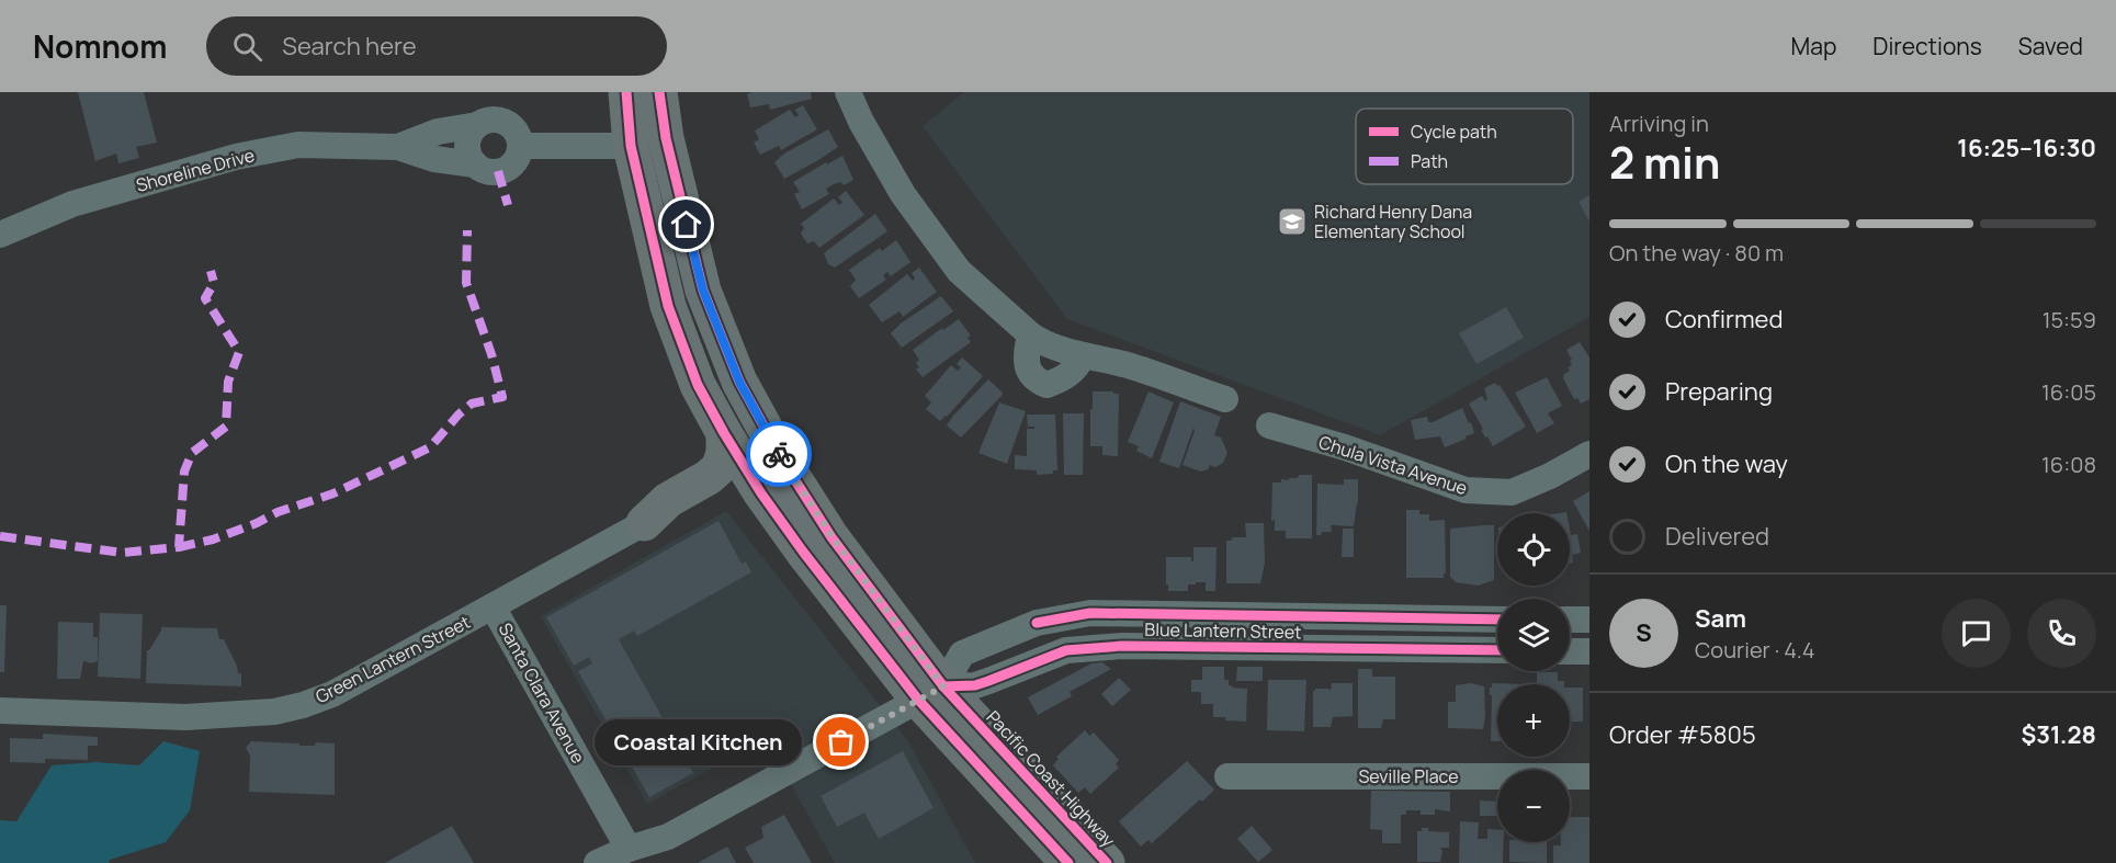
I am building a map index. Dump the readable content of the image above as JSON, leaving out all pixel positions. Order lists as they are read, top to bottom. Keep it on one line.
{"streets":{"highway":["Pacific Coast Highway"],"street":["Shoreline Drive","Chula Vista Avenue","Blue Lantern Street","Green Lantern Street","Santa Clara Avenue","Seville Place"]},"crossings":[["Blue Lantern Street","Santa Clara Avenue"],["Blue Lantern Street","Pacific Coast Highway"],["Green Lantern Street","Santa Clara Avenue"]],"places":{"school or university":["Richard Henry Dana Elementary School"],"other":["Coastal Kitchen"]},"legend":["Cycle path","Path"],"page":{"header":"Nomnom","search":"Search here","nav":["Map","Directions","Saved"],"heading":["2 min","Arriving in","16:25–16:30"],"panel":["Sam","Courier · 4.4","Order #5805","$31.28"],"bar":"On the way · 80 m","list":[["Confirmed","15:59"],["Preparing","16:05"],["On the way","16:08"],"Delivered"],"map_buttons":["+","−"],"round":"S","bubble":"Coastal Kitchen"}}
